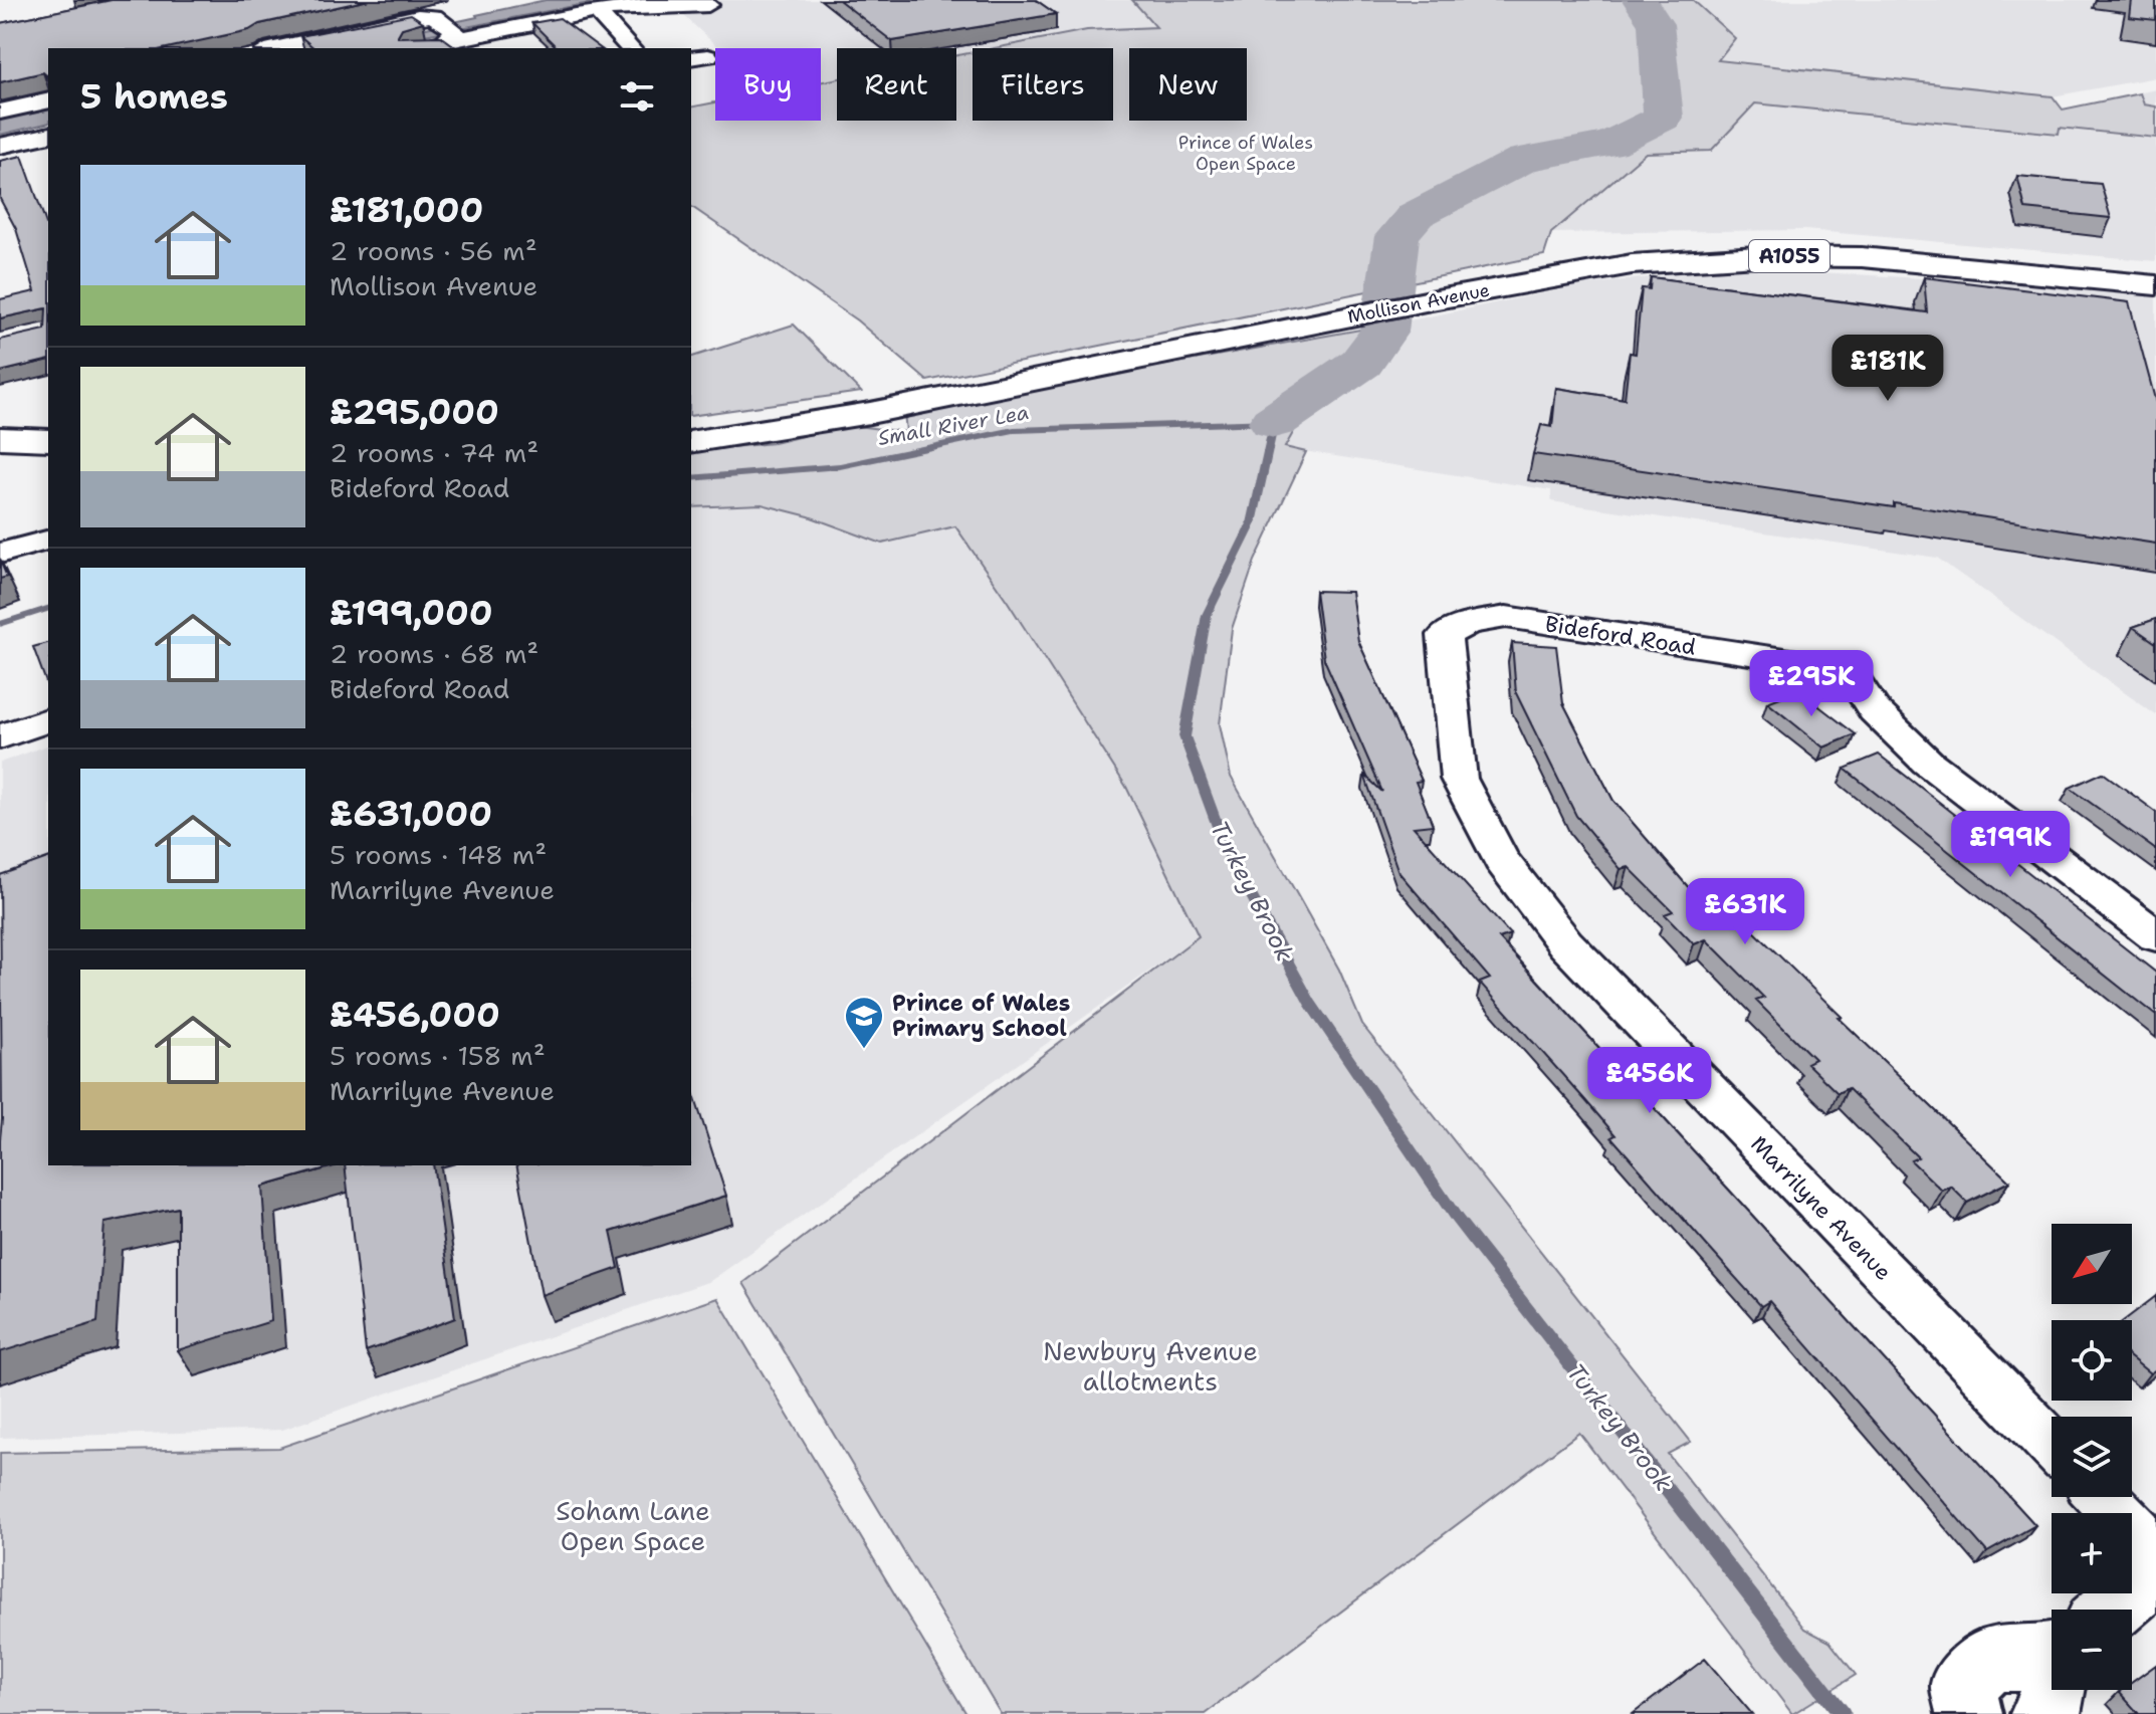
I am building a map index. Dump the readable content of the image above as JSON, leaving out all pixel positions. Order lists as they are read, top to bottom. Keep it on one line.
{"streets":{"main road":["A1055","Mollison Avenue"],"street":["Bideford Road","Marrilyne Avenue"]},"crossings":[["Bideford Road","Marrilyne Avenue"]],"water":["Small River Lea","Turkey Brook"],"parks":["Prince of Wales Open Space","Newbury Avenue allotments","Soham Lane Open Space"],"places":{"school or university":["Prince of Wales Primary School"]},"north":"bottom left","page":{"chip":["Buy","Rent","Filters","New"],"heading":"5 homes","list":[{"name":"£181,000","note":"2 rooms · 56 m² · Mollison Avenue"},{"name":"£295,000","note":"2 rooms · 74 m² · Bideford Road"},{"name":"£199,000","note":"2 rooms · 68 m² · Bideford Road"},{"name":"£631,000","note":"5 rooms · 148 m² · Marrilyne Avenue"},{"name":"£456,000","note":"5 rooms · 158 m² · Marrilyne Avenue"}],"price":["£181K","£295K","£199K","£631K","£456K"],"map_buttons":["+","−"]}}
